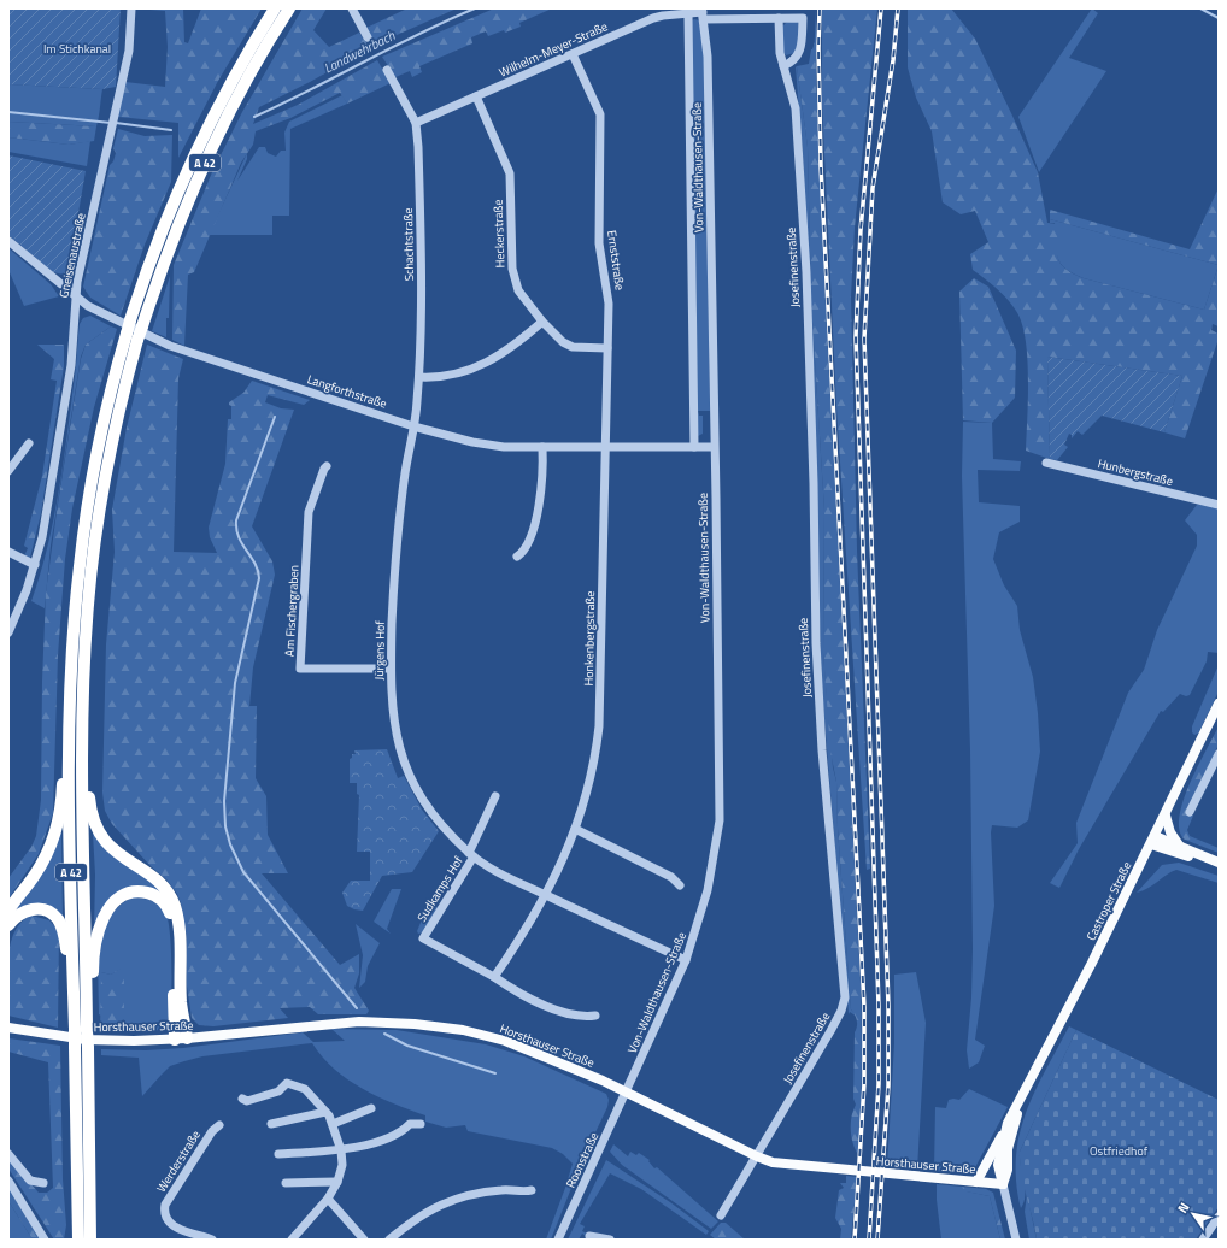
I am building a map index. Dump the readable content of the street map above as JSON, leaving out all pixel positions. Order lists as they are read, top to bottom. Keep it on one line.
{"streets":{"highway":["A 42"],"main road":["Castroper Straße","Horsthauser Straße"],"street":["Wilhelm-Meyer-Straße","Von-Waldthausen-Straße","Heckerstraße","Schachtstraße","Gneisenaustraße","Ernststraße","Josefinenstraße","Langforthstraße","Hunbergstraße","Am Fischergraben","Honkenbergstraße","Jürgens Hof","Sudkamps Hof","Roonstraße","Werderstraße"]},"crossings":[["Wilhelm-Meyer-Straße","Von-Waldthausen-Straße"],["Wilhelm-Meyer-Straße","Heckerstraße"],["Wilhelm-Meyer-Straße","Schachtstraße"],["Wilhelm-Meyer-Straße","Ernststraße"],["Von-Waldthausen-Straße","Langforthstraße"],["Von-Waldthausen-Straße","Jürgens Hof"],["Von-Waldthausen-Straße","Horsthauser Straße"],["Von-Waldthausen-Straße","Roonstraße"],["Heckerstraße","Ernststraße"],["Schachtstraße","Langforthstraße"],["Schachtstraße","Jürgens Hof"],["Gneisenaustraße","Langforthstraße"],["Ernststraße","Langforthstraße"],["Ernststraße","Honkenbergstraße"],["Josefinenstraße","Horsthauser Straße"],["Langforthstraße","Honkenbergstraße"],["Langforthstraße","Jürgens Hof"],["Am Fischergraben","Jürgens Hof"],["Honkenbergstraße","Jürgens Hof"],["Jürgens Hof","Sudkamps Hof"],["Castroper Straße","Horsthauser Straße"],["Horsthauser Straße","Roonstraße"]],"water":["Landwehrbach"],"parks":["Im Stichkanal","Ostfriedhof"],"north":"top left"}
